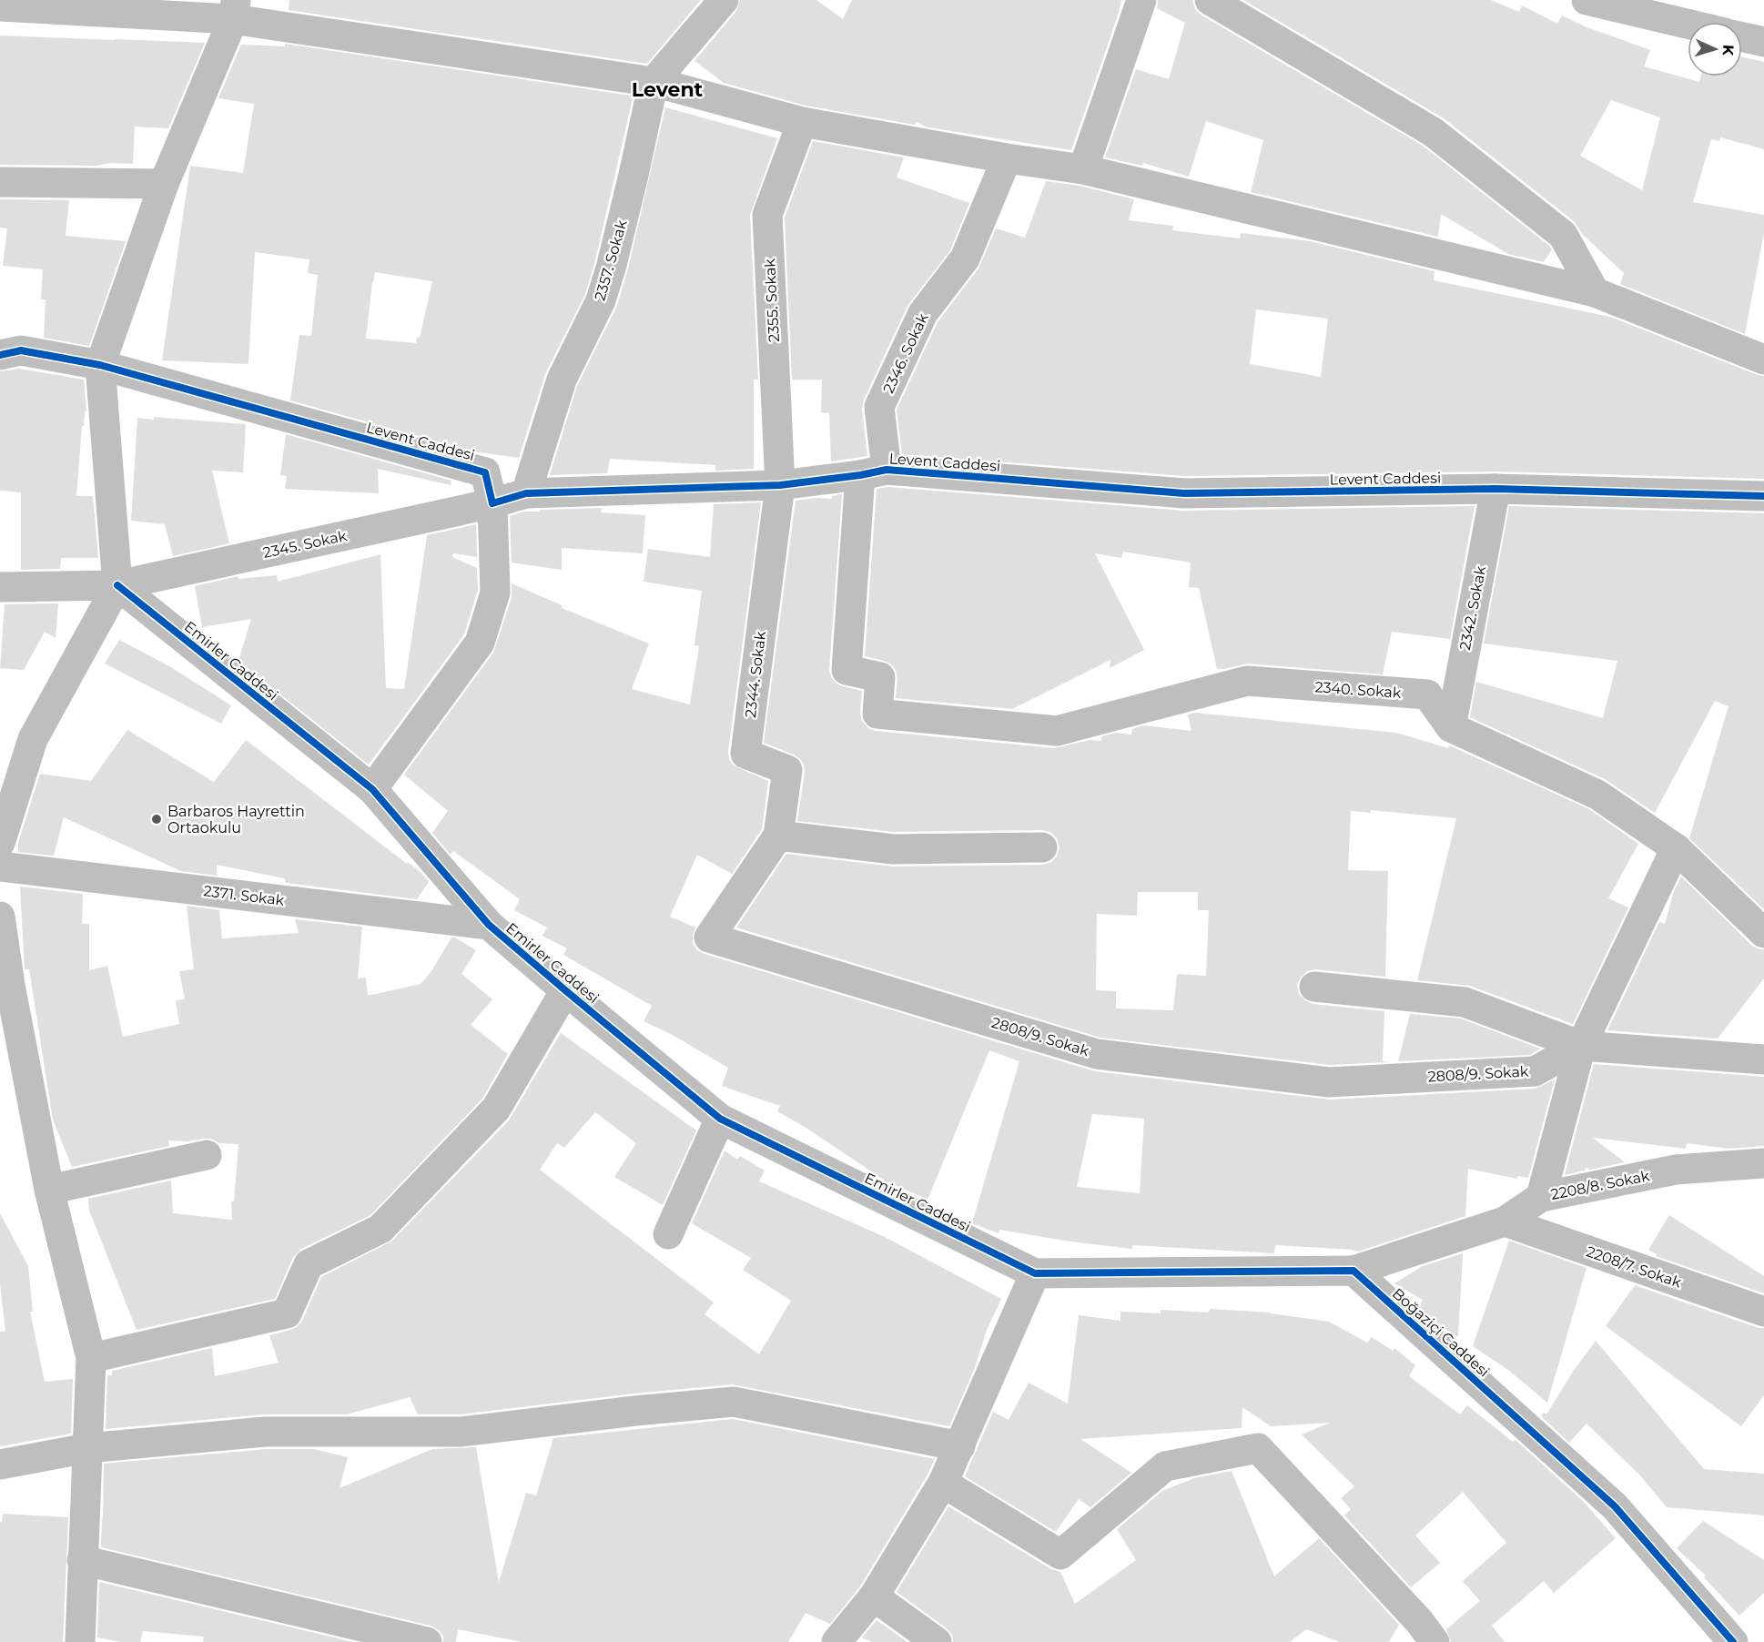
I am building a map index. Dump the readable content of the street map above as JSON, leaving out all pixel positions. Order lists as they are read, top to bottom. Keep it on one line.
{"streets":{"street":["2357. Sokak","2355. Sokak","2346. Sokak","Levent Caddesi","2345. Sokak","2342. Sokak","Emirler Caddesi","2344. Sokak","2340. Sokak","2371. Sokak","2808/9. Sokak","2208/8. Sokak","2208/7. Sokak","Boğaziçi Caddesi"]},"crossings":[["2357. Sokak","Levent Caddesi"],["2355. Sokak","Levent Caddesi"],["2355. Sokak","2344. Sokak"],["2346. Sokak","Levent Caddesi"],["2346. Sokak","2340. Sokak"],["Levent Caddesi","2345. Sokak"],["Levent Caddesi","2342. Sokak"],["Levent Caddesi","2344. Sokak"],["2345. Sokak","Emirler Caddesi"],["2342. Sokak","2340. Sokak"],["Emirler Caddesi","2371. Sokak"],["2344. Sokak","2808/9. Sokak"],["2208/8. Sokak","2208/7. Sokak"],["2208/8. Sokak","Boğaziçi Caddesi"]],"districts":["Levent"],"places":["Barbaros Hayrettin Ortaokulu"],"north":"right"}
